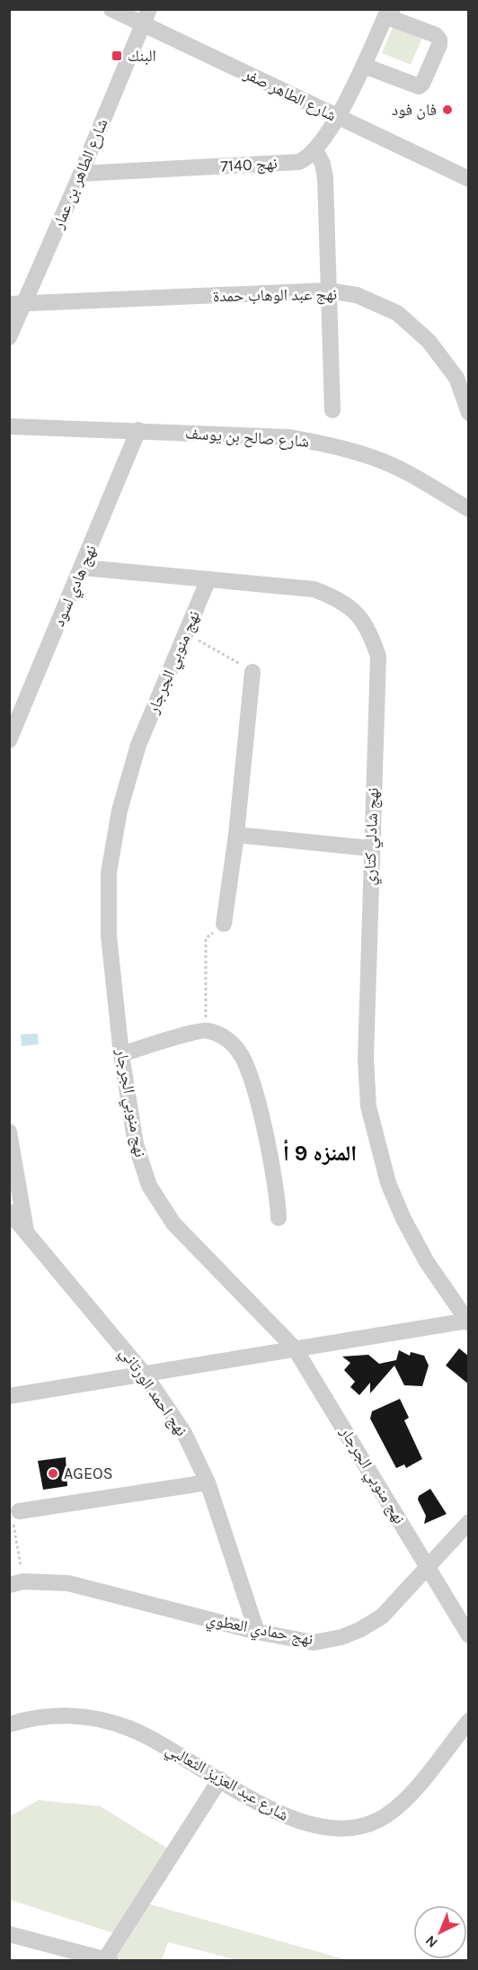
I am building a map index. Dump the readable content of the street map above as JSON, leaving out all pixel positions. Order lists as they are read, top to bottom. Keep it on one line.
{"streets":{"street":["شارع الطاهر صفر","نهج 7140","شارع الطاهر بن عمار","نهج عبد الوهاب حمدة","شارع صالح بن يوسف","نهج هادي لسود","نهج منوبي الجرجار","نهج شادلي كتاري","نهج احمد الورتاني","نهج حمادي العطوي","شارع عبد العزيز الثعالبي"]},"crossings":[["شارع الطاهر صفر","شارع الطاهر بن عمار"],["نهج 7140","شارع الطاهر بن عمار"],["شارع الطاهر بن عمار","نهج عبد الوهاب حمدة"],["شارع صالح بن يوسف","نهج هادي لسود"],["نهج هادي لسود","نهج شادلي كتاري"],["نهج منوبي الجرجار","نهج شادلي كتاري"],["نهج منوبي الجرجار","نهج حمادي العطوي"],["نهج احمد الورتاني","نهج حمادي العطوي"]],"districts":["المنزه 9 أ"],"places":{"transit":["البنك"],"other":["فان فود","AGEOS"]},"north":"bottom left"}
